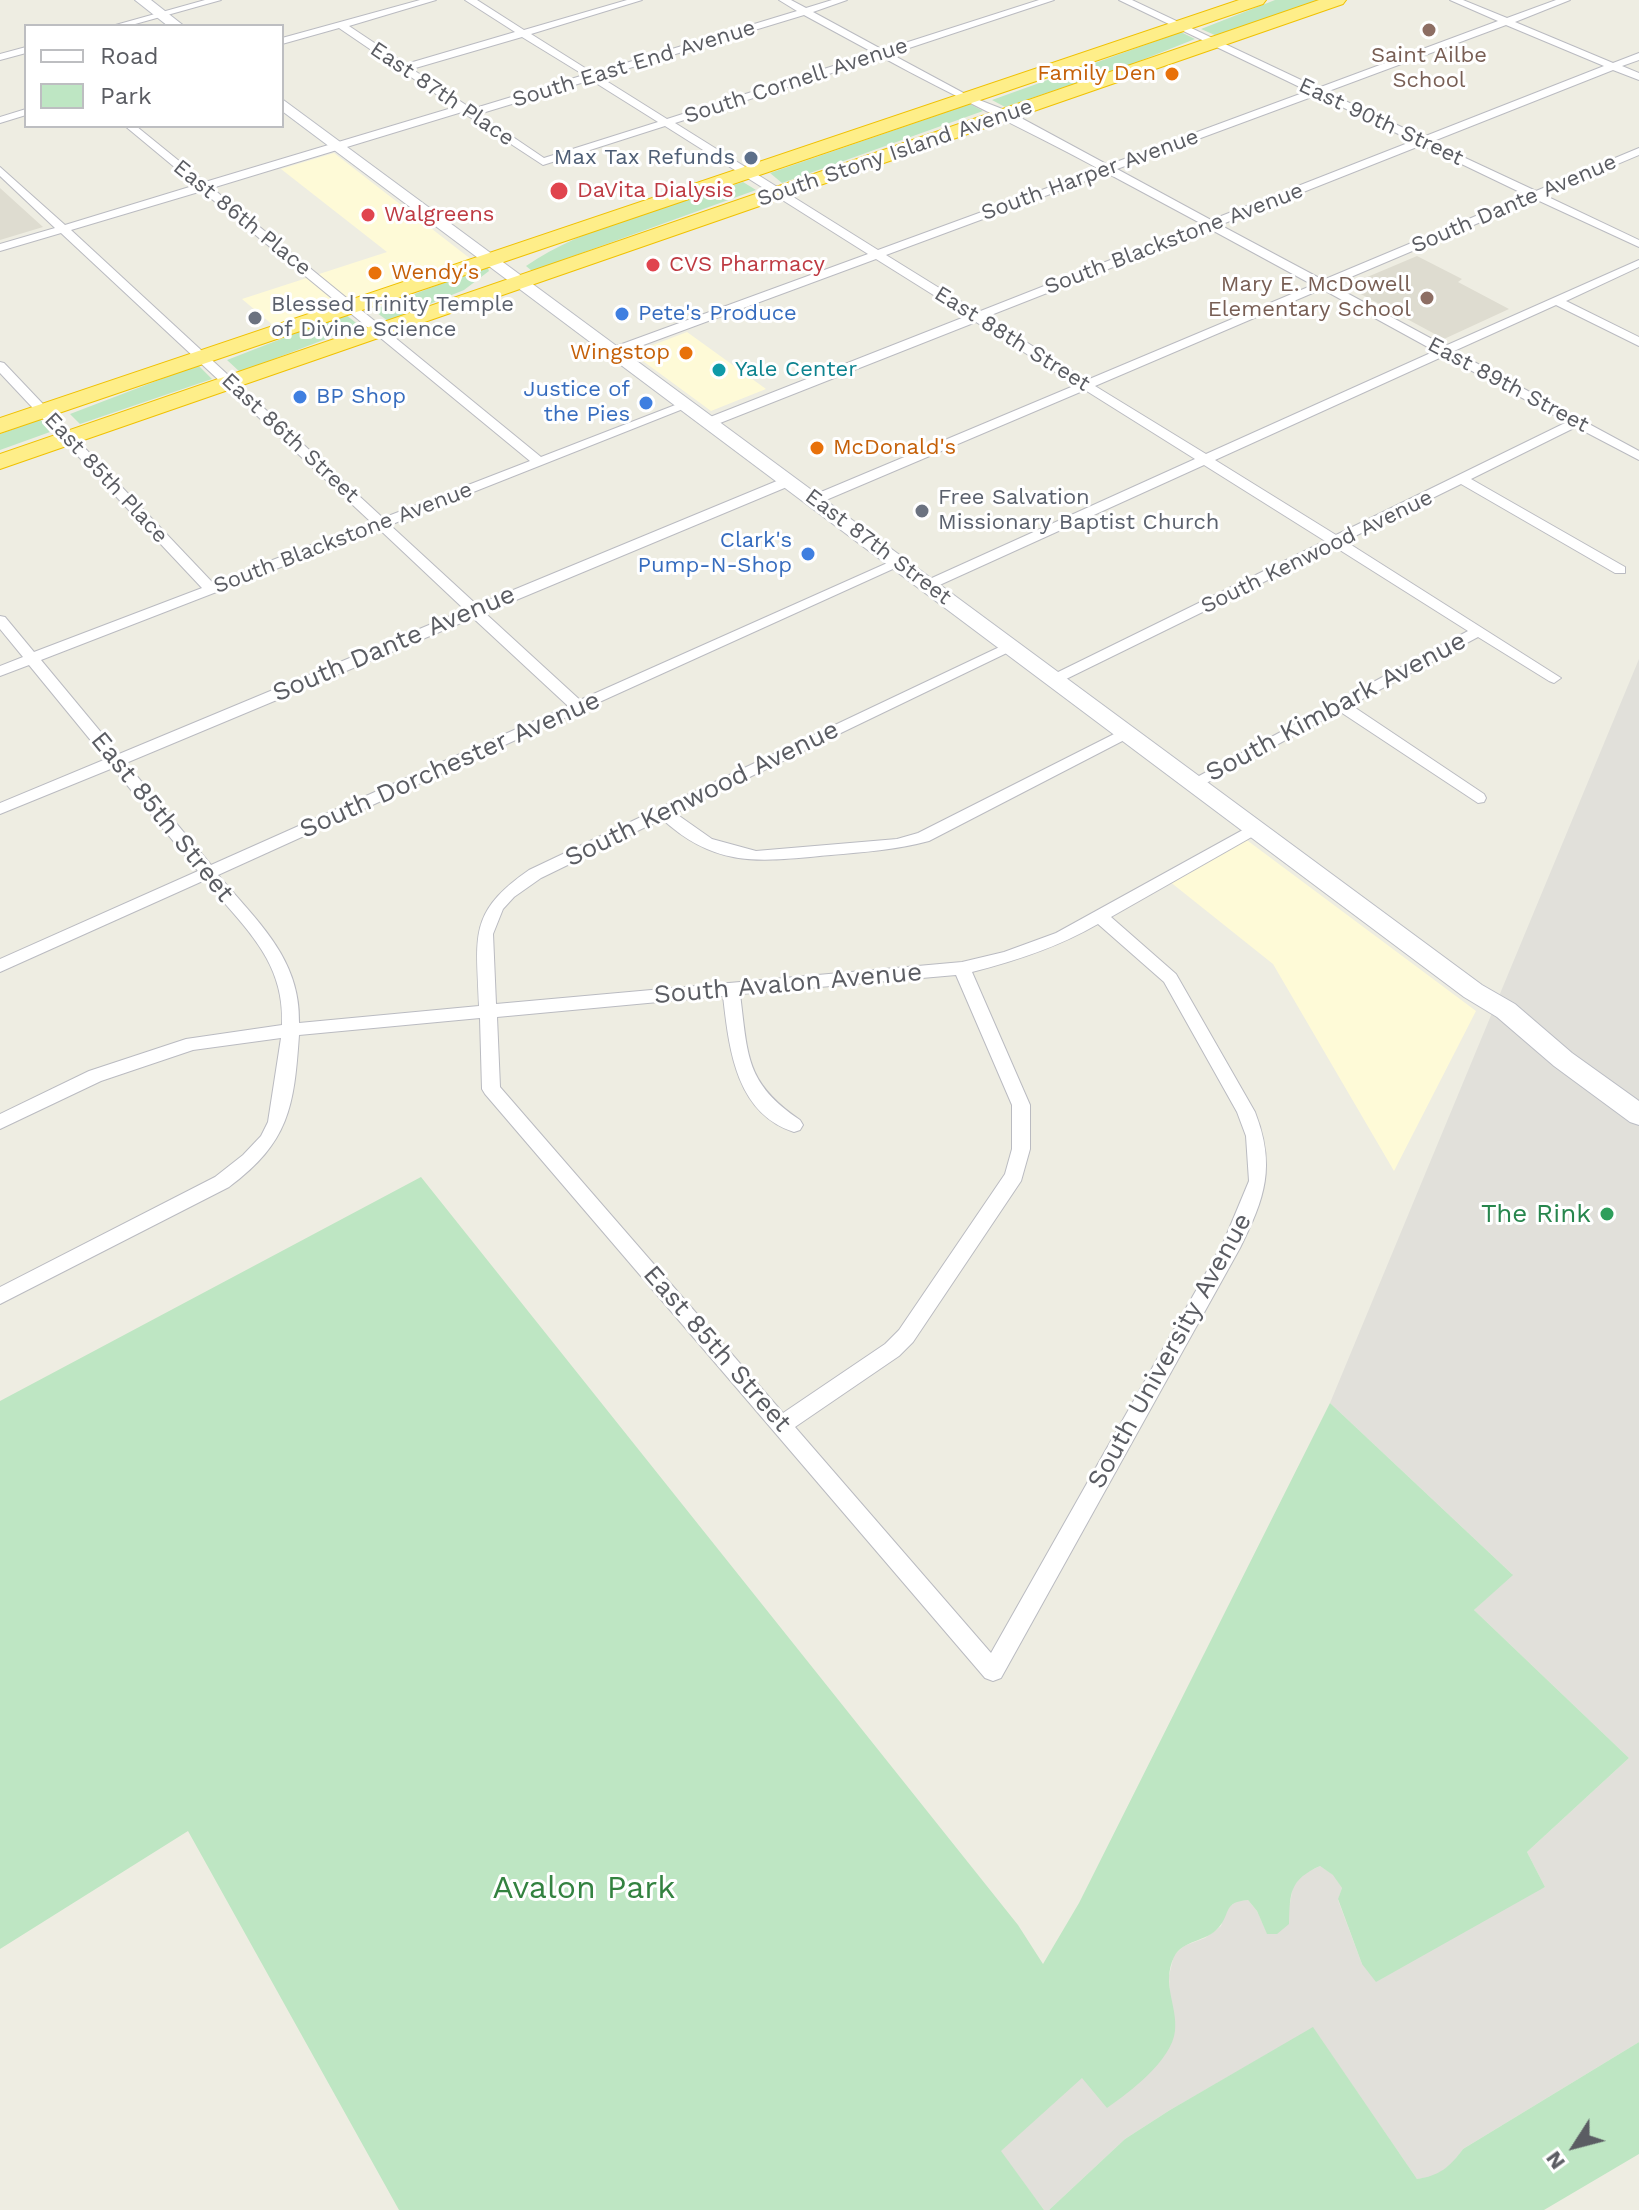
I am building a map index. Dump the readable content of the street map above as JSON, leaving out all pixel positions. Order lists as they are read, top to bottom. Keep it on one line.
{"streets":{"highway":["South Stony Island Avenue"],"main road":["East 87th Street"],"street":["South East End Avenue","South Cornell Avenue","East 87th Place","East 90th Street","South Harper Avenue","South Dante Avenue","East 86th Place","South Blackstone Avenue","East 88th Street","East 89th Street","East 86th Street","East 85th Place","South Kenwood Avenue","South Kimbark Avenue","South Dorchester Avenue","East 85th Street","South Avalon Avenue","South University Avenue"]},"crossings":[["South East End Avenue","East 87th Place"],["South East End Avenue","East 86th Place"],["South East End Avenue","East 88th Street"],["South East End Avenue","East 89th Street"],["South East End Avenue","East 86th Street"],["South East End Avenue","East 87th Street"],["South Cornell Avenue","East 87th Place"],["South Cornell Avenue","East 88th Street"],["South Cornell Avenue","East 89th Street"],["East 90th Street","South Stony Island Avenue"],["East 90th Street","South Harper Avenue"],["East 90th Street","South Dante Avenue"],["East 90th Street","South Blackstone Avenue"],["South Stony Island Avenue","East 86th Place"],["South Stony Island Avenue","East 88th Street"],["South Stony Island Avenue","East 89th Street"],["South Stony Island Avenue","East 86th Street"],["South Stony Island Avenue","East 85th Place"],["South Stony Island Avenue","East 87th Street"],["South Harper Avenue","East 88th Street"],["South Harper Avenue","East 89th Street"],["South Harper Avenue","East 87th Street"],["South Dante Avenue","East 88th Street"],["South Dante Avenue","East 89th Street"],["South Dante Avenue","East 86th Street"],["South Dante Avenue","East 87th Street"],["South Dante Avenue","East 85th Street"],["East 86th Place","South Blackstone Avenue"],["South Blackstone Avenue","East 88th Street"],["South Blackstone Avenue","East 89th Street"],["South Blackstone Avenue","East 86th Street"],["South Blackstone Avenue","East 85th Place"],["South Blackstone Avenue","East 87th Street"],["South Blackstone Avenue","East 85th Street"],["East 88th Street","South Kenwood Avenue"],["East 88th Street","South Kimbark Avenue"],["East 89th Street","South Kenwood Avenue"],["East 86th Street","South Dorchester Avenue"],["East 87th Street","South Kenwood Avenue"],["East 87th Street","South Kimbark Avenue"],["East 87th Street","South Dorchester Avenue"],["East 87th Street","South Avalon Avenue"],["South Kenwood Avenue","East 85th Street"],["South Kenwood Avenue","South Avalon Avenue"],["South Dorchester Avenue","East 85th Street"],["East 85th Street","South Avalon Avenue"],["East 85th Street","South University Avenue"],["South Avalon Avenue","South University Avenue"]],"parks":["Avalon Park"],"places":["Saint Ailbe School","Family Den","Max Tax Refunds","DaVita Dialysis","Walgreens","CVS Pharmacy","Wendy's","Mary E. McDowell Elementary School","Pete's Produce","Blessed Trinity Temple of Divine Science","Wingstop","Yale Center","BP Shop","Justice of the Pies","McDonald's","Free Salvation Missionary Baptist Church","Clark's Pump-N-Shop","The Rink"],"legend":["Road","Park"],"north":"bottom left"}
